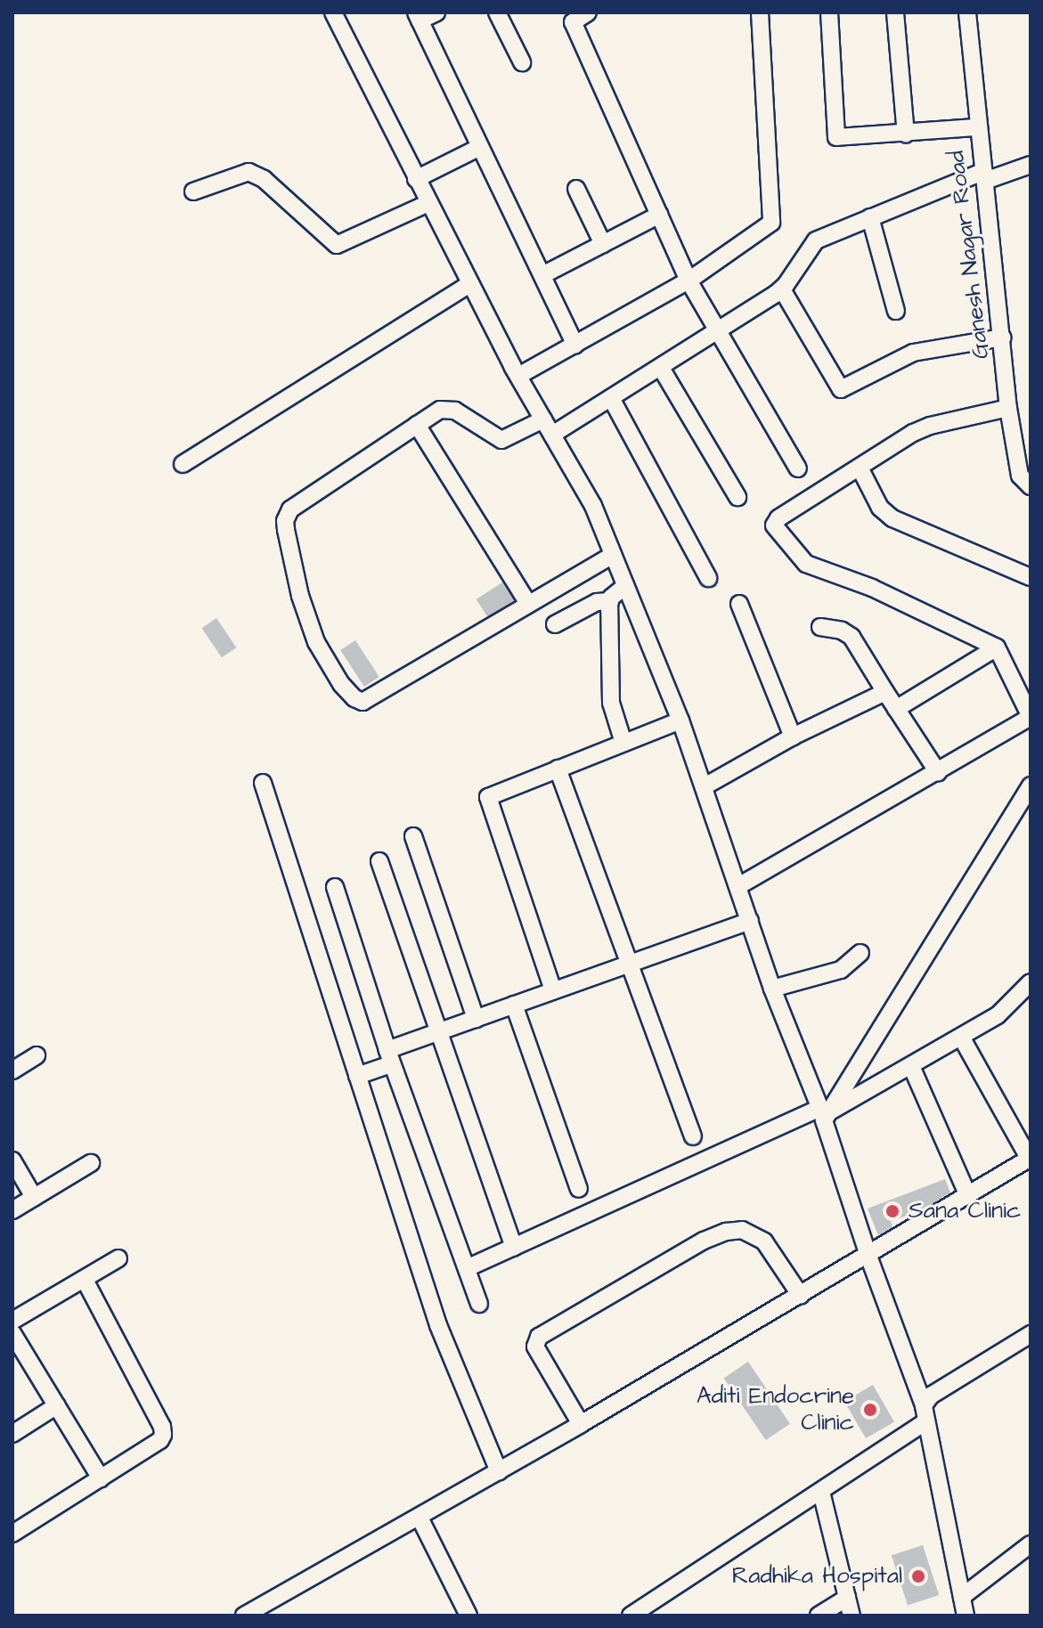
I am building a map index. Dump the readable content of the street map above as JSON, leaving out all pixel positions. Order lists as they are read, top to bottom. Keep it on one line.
{"streets":{"street":["Ganesh Nagar Road"]},"places":["Sana Clinic","Aditi Endocrine Clinic","Radhika Hospital"]}
